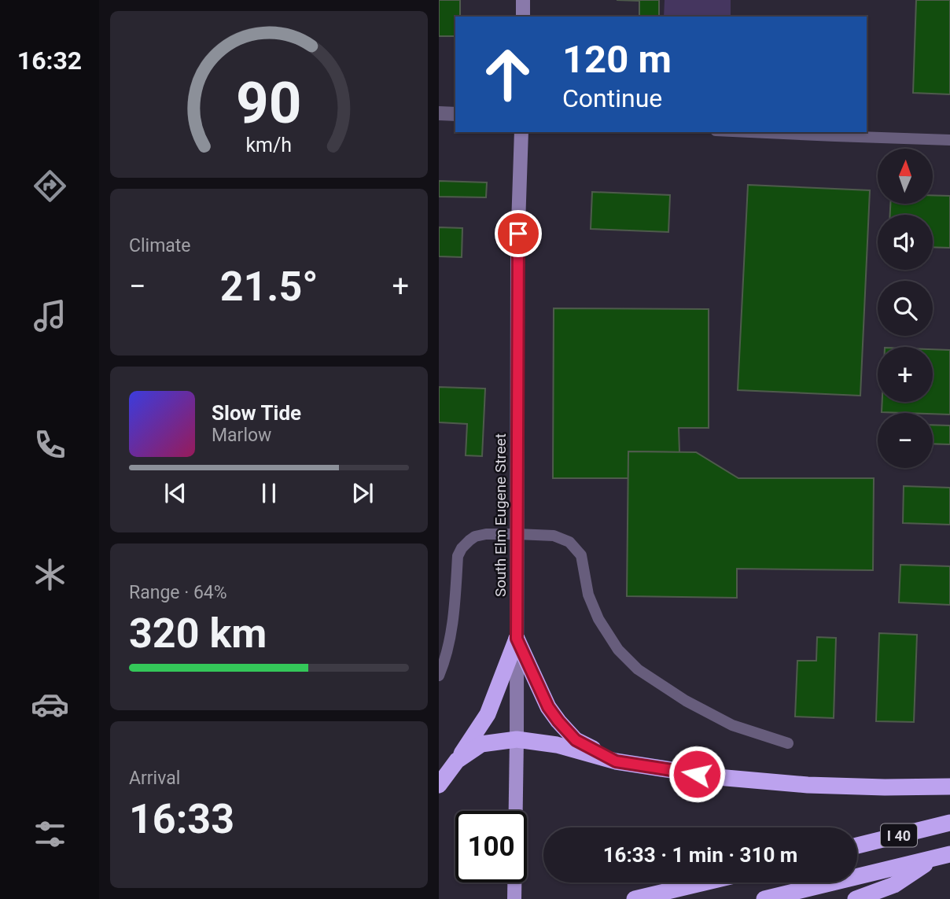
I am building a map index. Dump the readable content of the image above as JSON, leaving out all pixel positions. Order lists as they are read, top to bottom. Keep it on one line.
{"streets":{"highway":["I 40"],"main road":["South Elm Eugene Street"]},"north":"top","page":{"tabs":"16:32","turn":["120 m","Continue"],"map_buttons":["+","−"],"tile":["Climate",["Range · 64%","320 km"],["Arrival","16:33"]],"heat":["−","21.5°","+"],"song":["Slow Tide","Marlow"],"limit":"100","trip":"16:33 · 1 min · 310 m","gauge":["90","km/h"]}}
